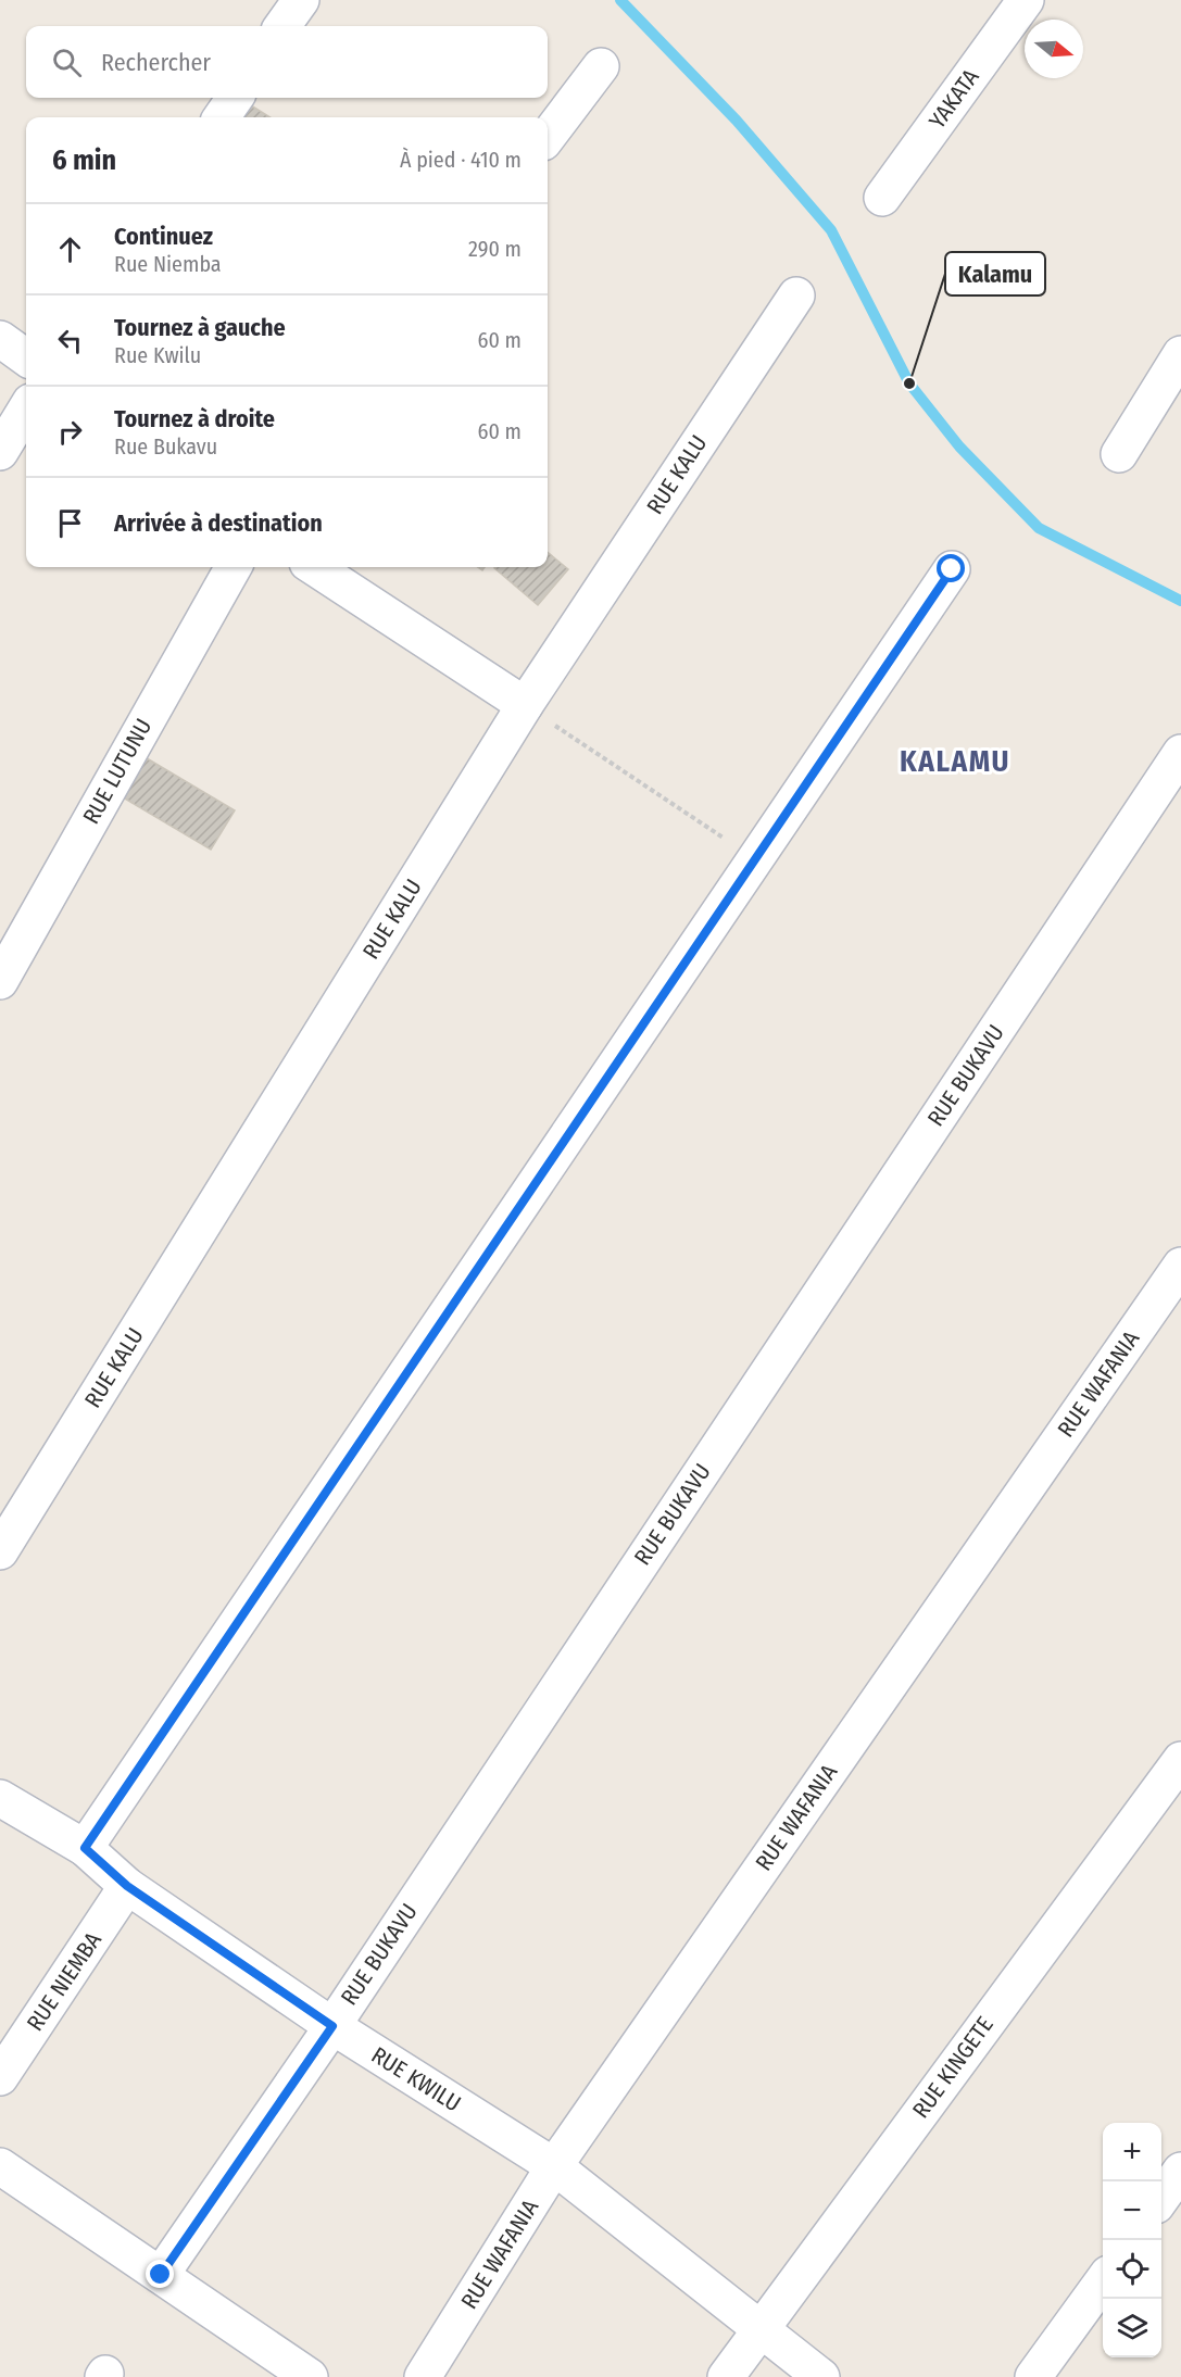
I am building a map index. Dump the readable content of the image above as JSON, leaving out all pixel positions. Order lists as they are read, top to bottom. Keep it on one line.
{"streets":{"street":["YAKATA","RUE KALU","RUE LUTUNU","RUE BUKAVU","RUE WAFANIA","RUE NIEMBA","RUE KINGETE","RUE KWILU"]},"crossings":[["RUE BUKAVU","RUE KWILU"],["RUE WAFANIA","RUE KWILU"],["RUE NIEMBA","RUE KWILU"],["RUE KINGETE","RUE KWILU"]],"districts":["KALAMU"],"places":["Kalamu"],"north":"right","page":{"search":"Rechercher","heading":["6 min","À pied · 410 m"],"list":[["Continuez","Rue Niemba","290 m"],["Tournez à gauche","Rue Kwilu","60 m"],["Tournez à droite","Rue Bukavu","60 m"],"Arrivée à destination"],"map_buttons":["+","−"]}}
